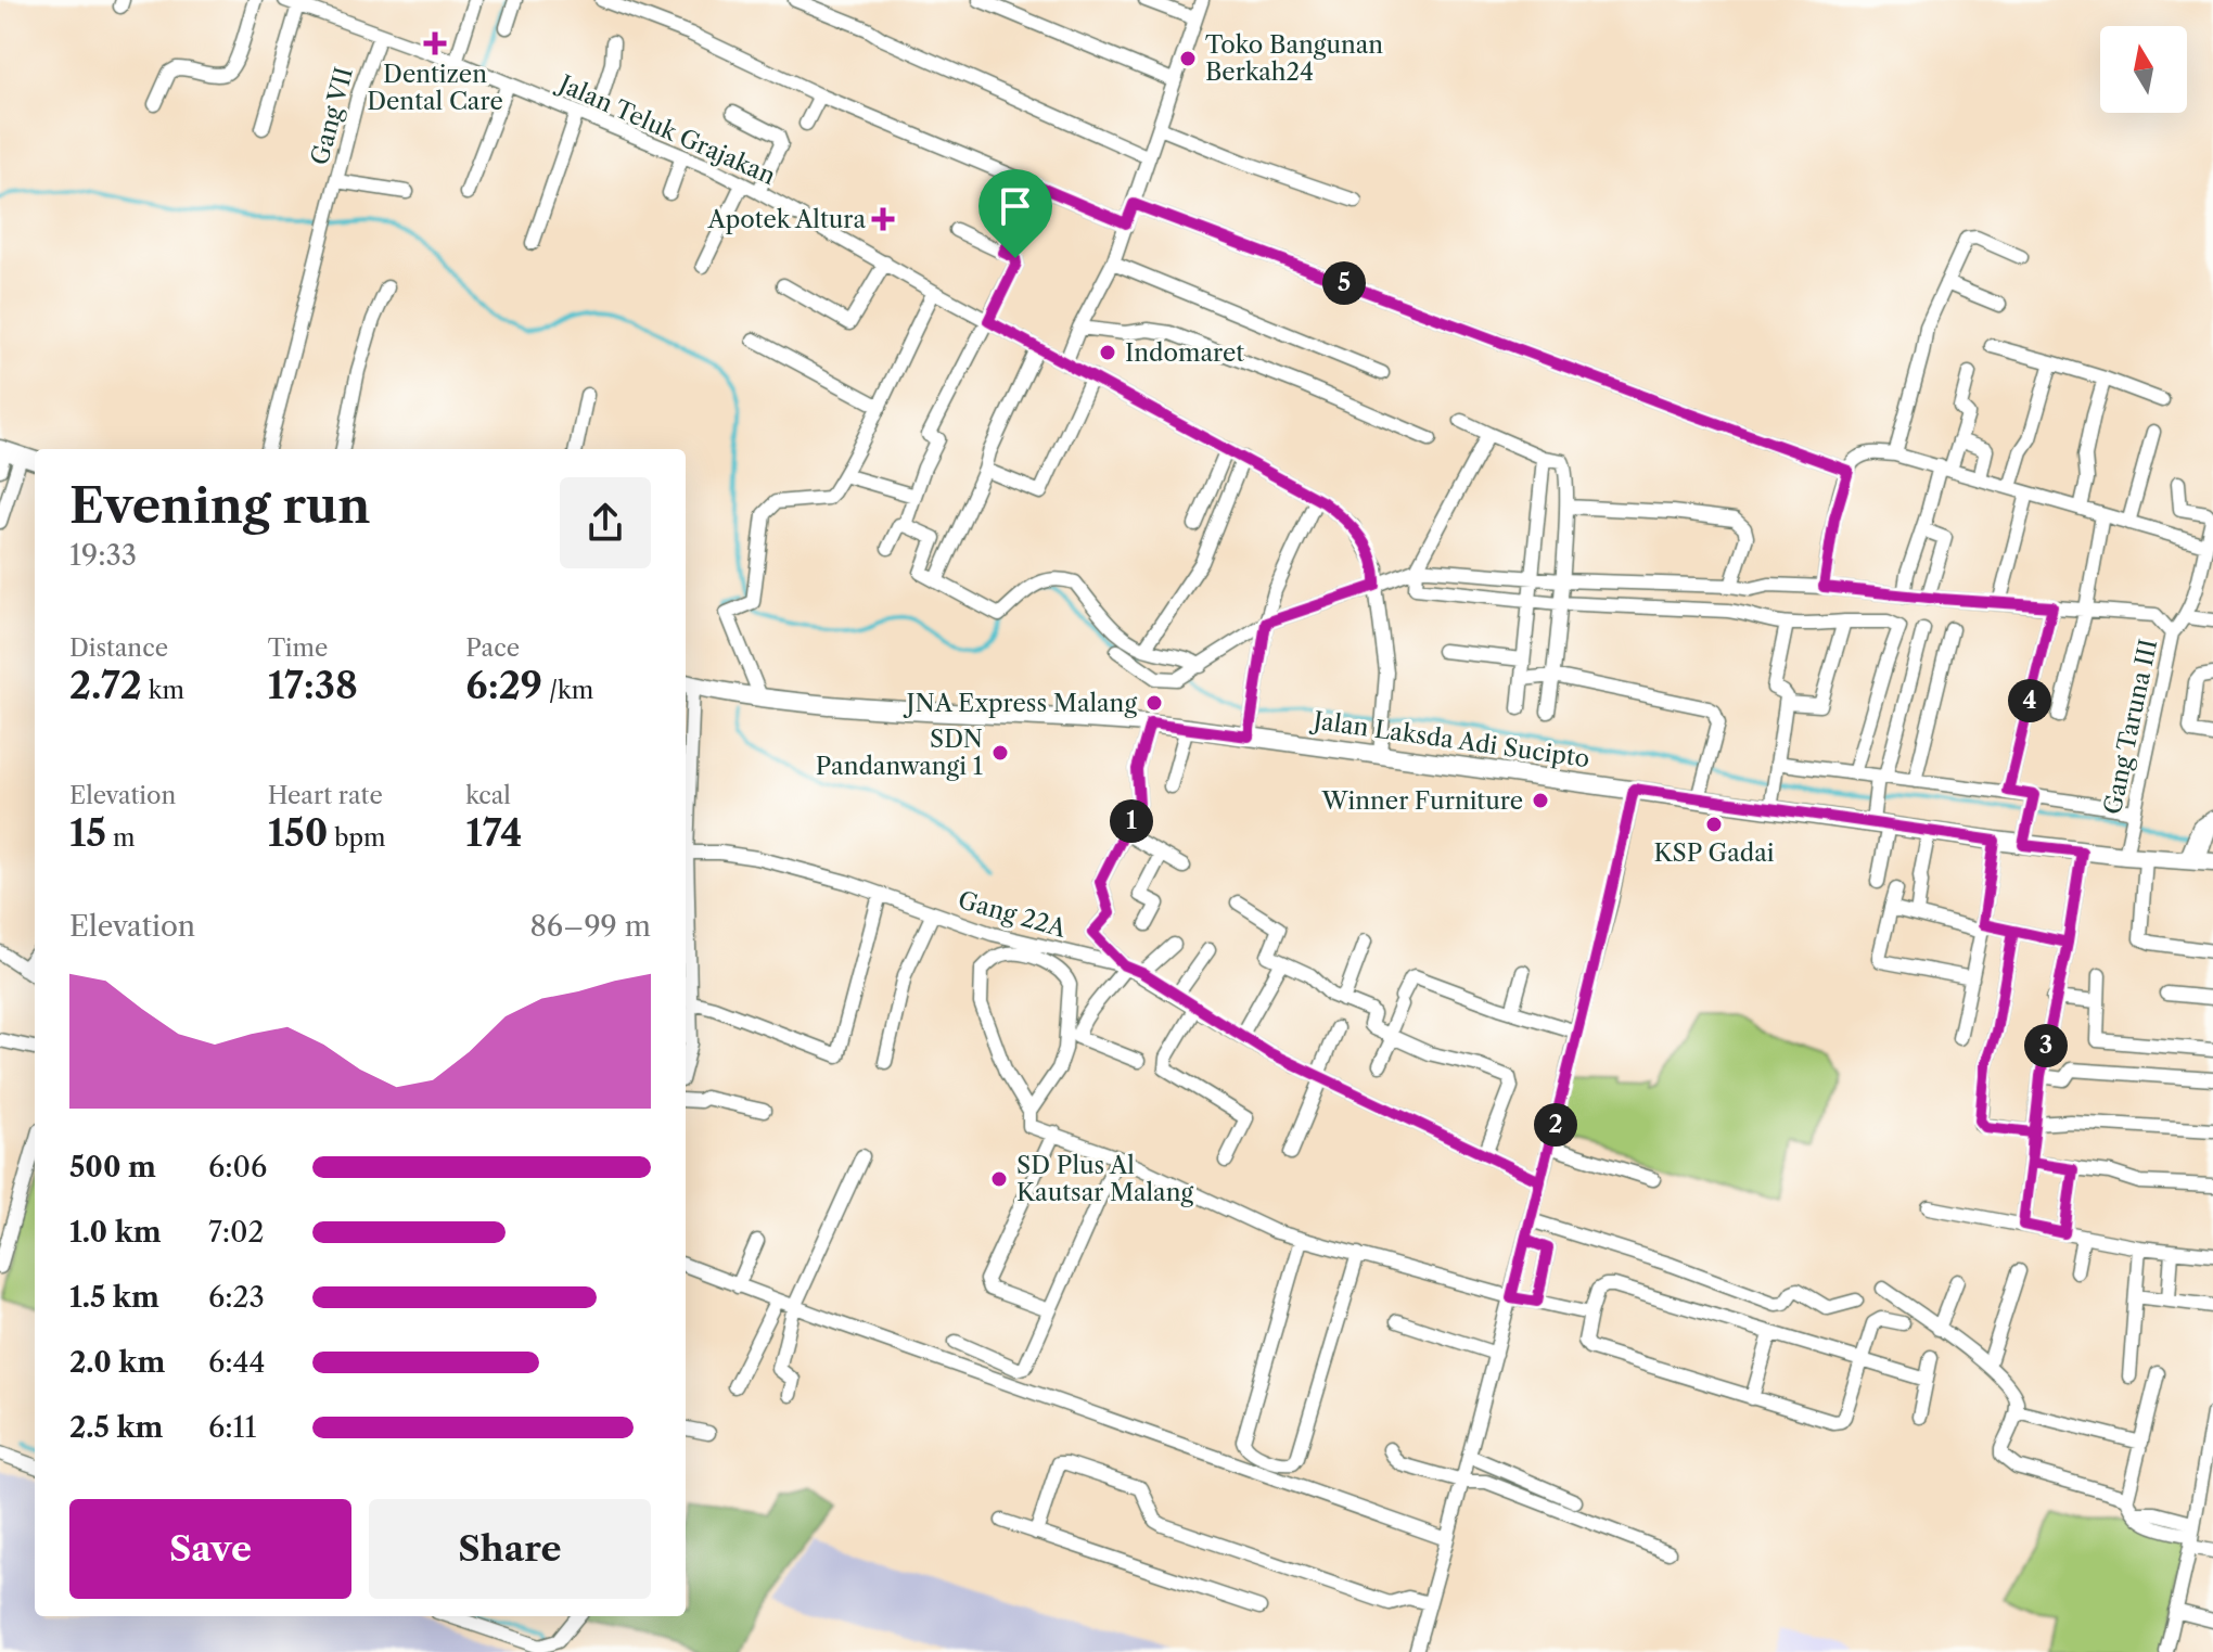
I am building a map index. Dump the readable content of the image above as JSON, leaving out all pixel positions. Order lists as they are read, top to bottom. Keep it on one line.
{"streets":{"main road":["Jalan Laksda Adi Sucipto"],"street":["Gang VII","Jalan Teluk Grajakan","Gang Taruna III","Gang 22A"]},"crossings":[["Gang VII","Jalan Teluk Grajakan"],["Jalan Teluk Grajakan","Jalan Laksda Adi Sucipto"],["Gang Taruna III","Jalan Laksda Adi Sucipto"]],"places":{"health":["Dentizen Dental Care","Apotek Altura"],"other":["Toko Bangunan Berkah24","Indomaret","JNA Express Malang","SDN Pandanwangi 1","Winner Furniture","KSP Gadai","SD Plus Al Kautsar Malang"]},"north":"top","page":{"pins":["5","4","1","3","2"],"heading":["Evening run","19:33"],"stats":[["Distance","2.72 km"],["Time","17:38"],["Pace","6:29 /km"],["Elevation","15 m"],["Heart rate","150 bpm"],["kcal","174"]],"chart":["Elevation","86–99 m"],"list":[{"name":"500 m","note":"6:06"},{"name":"1.0 km","note":"7:02"},{"name":"1.5 km","note":"6:23"},{"name":"2.0 km","note":"6:44"},{"name":"2.5 km","note":"6:11"}],"buttons":["Save","Share"]}}
